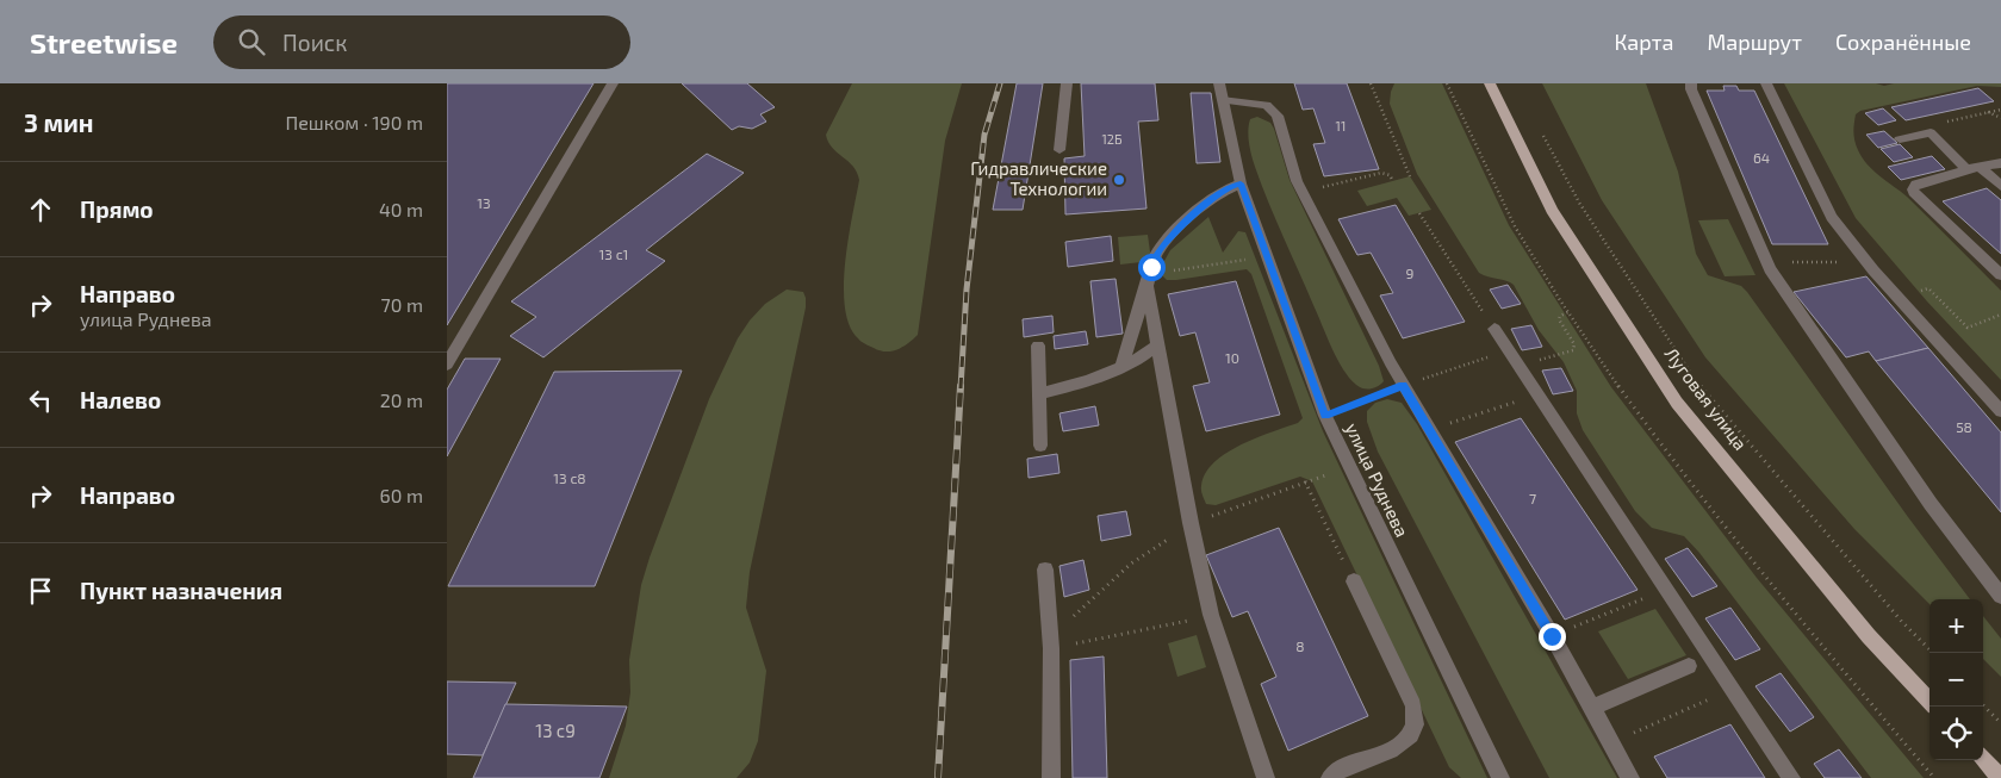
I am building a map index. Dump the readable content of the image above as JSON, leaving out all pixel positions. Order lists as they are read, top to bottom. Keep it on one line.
{"streets":{"main road":["Луговая улица"],"street":["улица Руднева"]},"places":["Гидравлические Технологии"],"house_numbers":["11","12Б","64","13","13 с1","9","10","58","13 с8","7","8","13 с9"],"page":{"header":"Streetwise","search":"Поиск","nav":["Карта","Маршрут","Сохранённые"],"heading":["3 мин","Пешком · 190 m"],"list":[["Прямо","40 m"],["Направо","улица Руднева","70 m"],["Налево","20 m"],["Направо","60 m"],"Пункт назначения"],"map_buttons":["+","−"]}}
